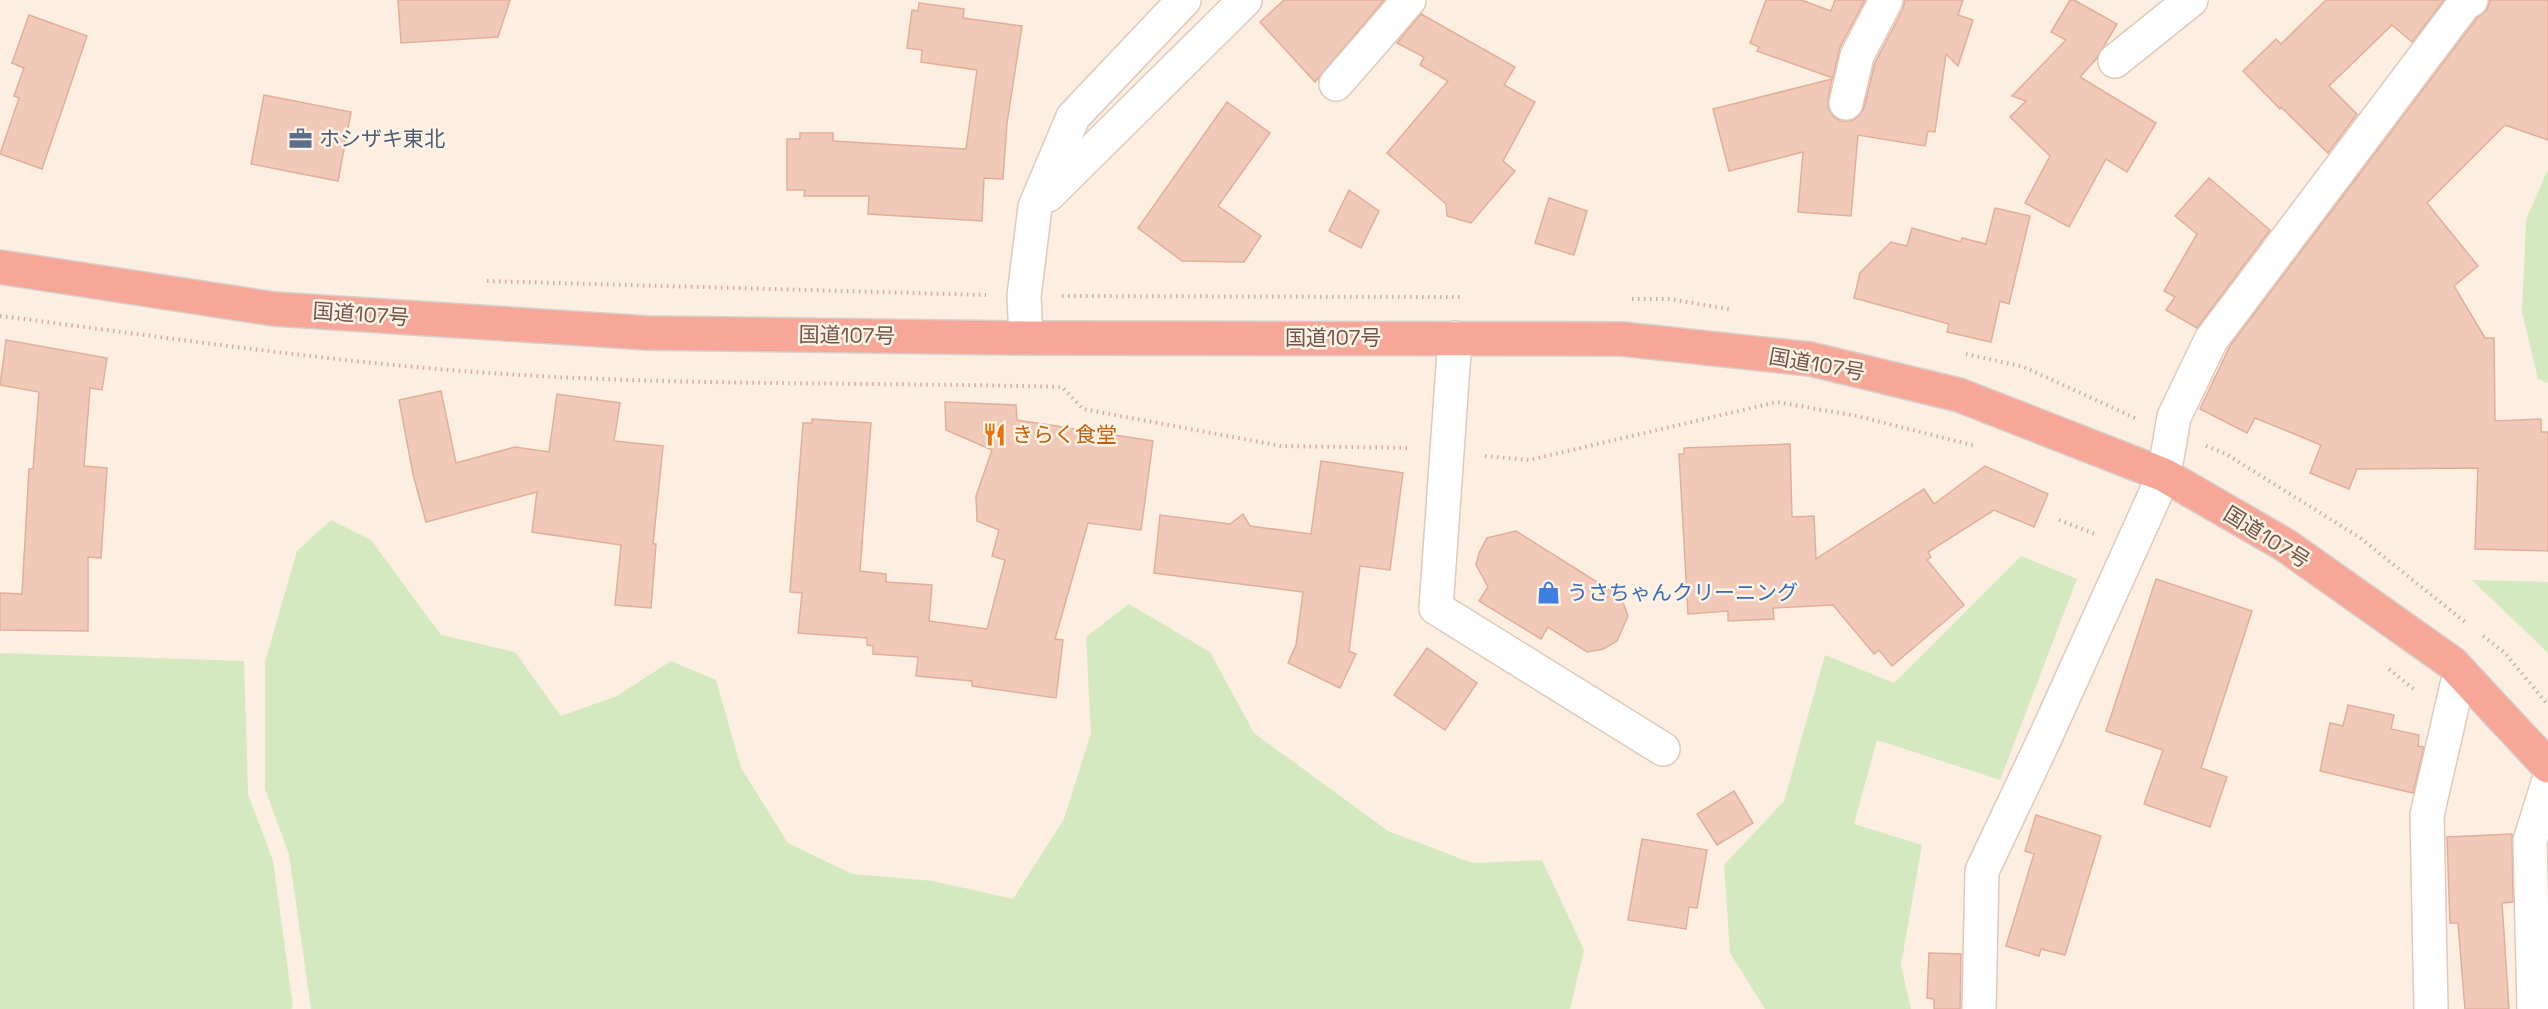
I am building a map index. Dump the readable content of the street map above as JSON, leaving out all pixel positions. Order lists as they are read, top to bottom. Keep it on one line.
{"streets":{"highway":["国道107号"]},"places":{"office":["ホシザキ東北"],"restaurant":["きらく食堂"],"shop":["うさちゃんクリーニング"]}}
